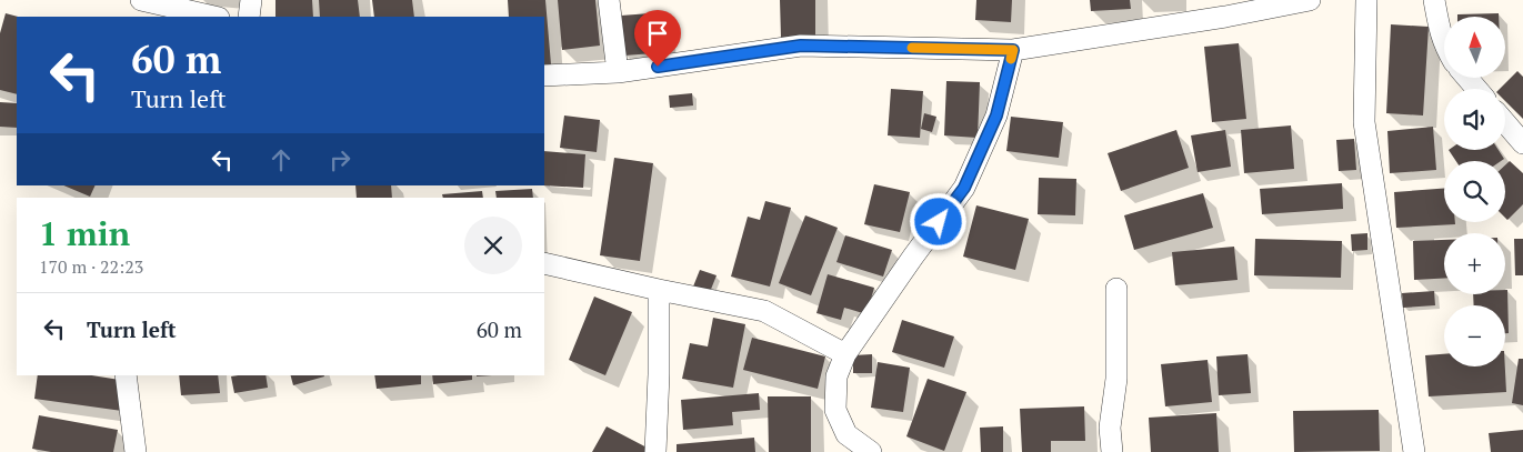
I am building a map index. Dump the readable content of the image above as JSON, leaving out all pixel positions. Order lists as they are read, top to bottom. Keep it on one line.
{"north":"top","page":{"map_buttons":["+","−"],"turn":["60 m","Turn left"],"heading":["1 min","170 m · 22:23"],"list":[{"name":"Turn left","value":"60 m"}]}}
